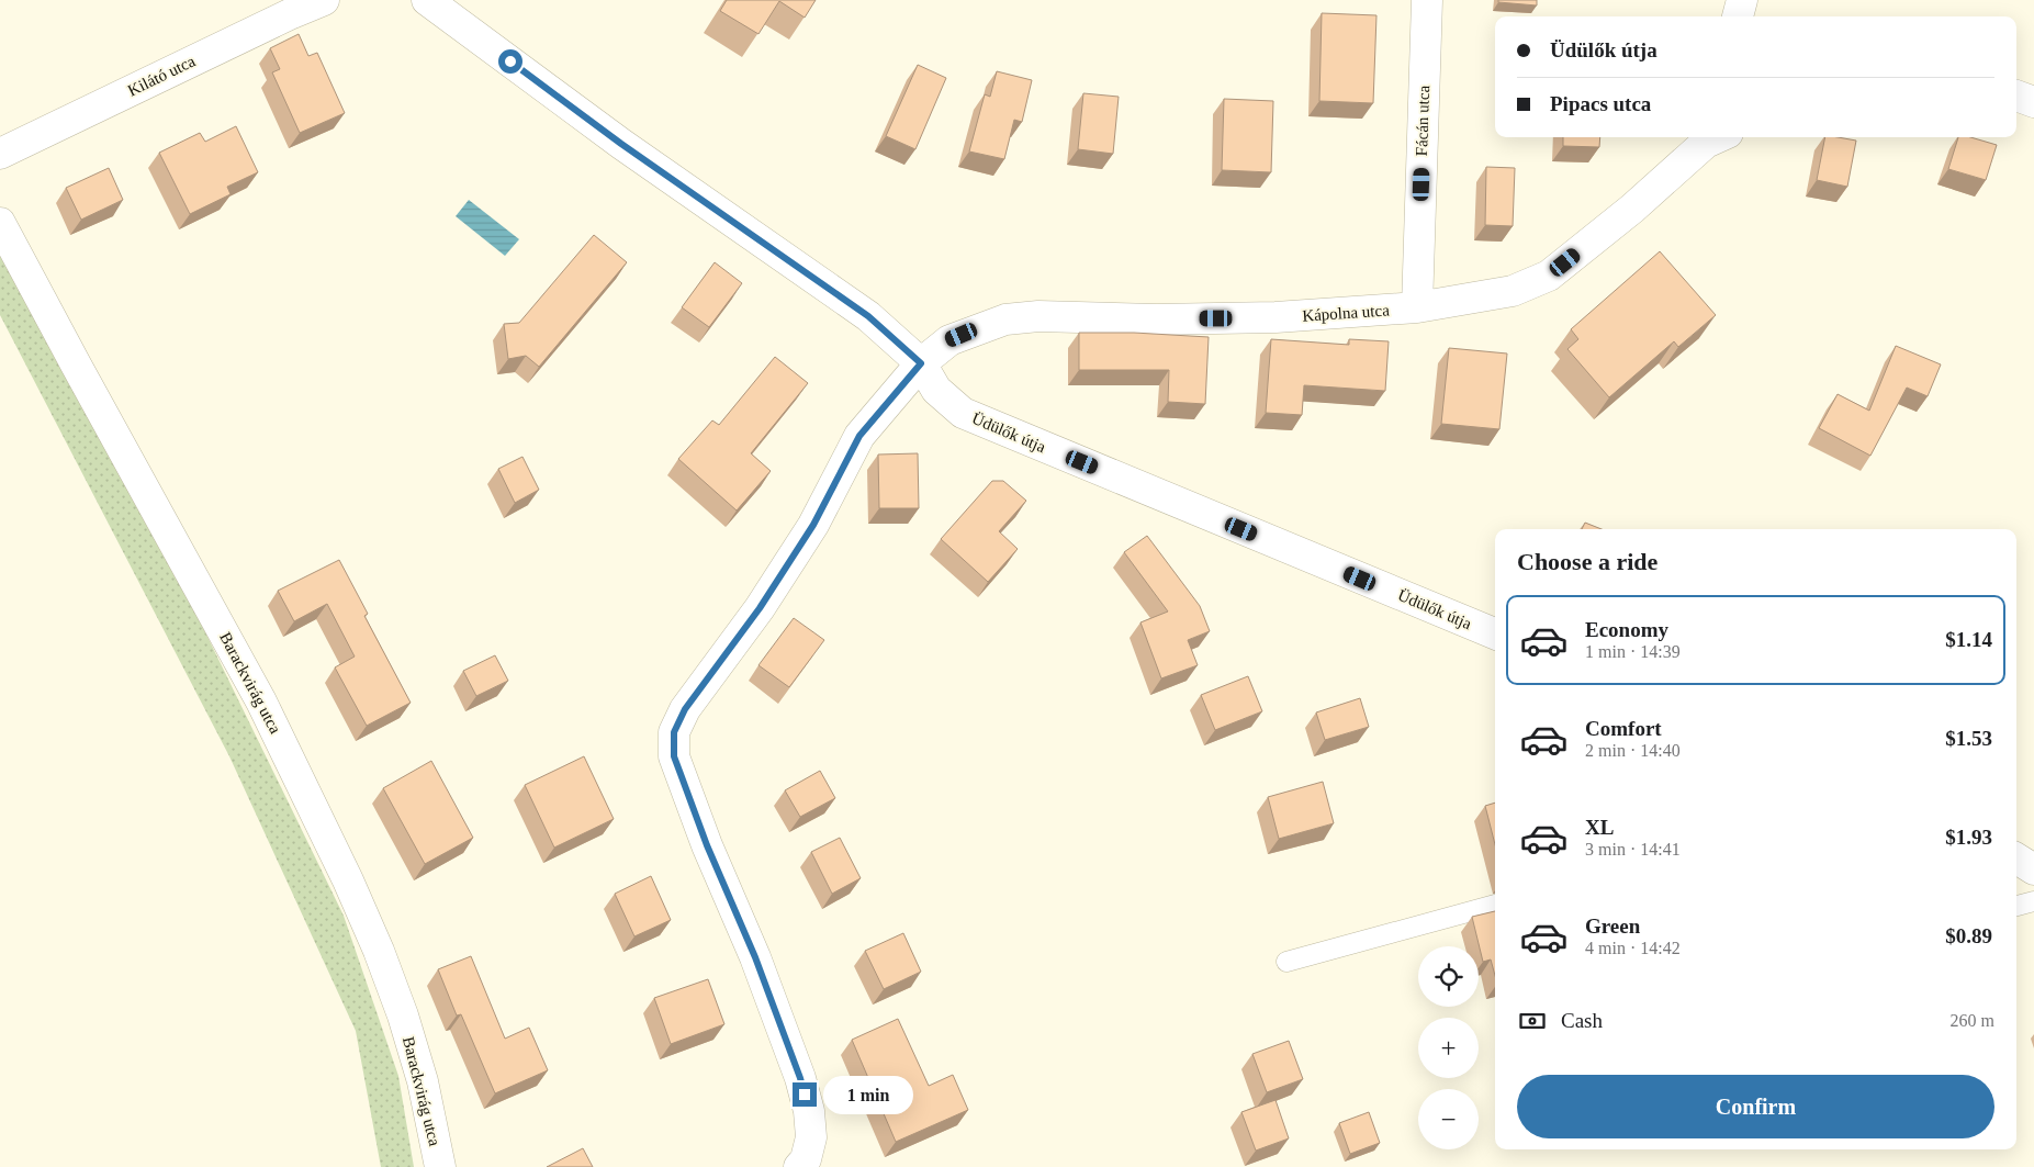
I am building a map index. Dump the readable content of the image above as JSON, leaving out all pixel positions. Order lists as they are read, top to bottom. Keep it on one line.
{"streets":{"street":["Kilátó utca","Fácán utca","Kápolna utca","Üdülők útja","Barackvirág utca"]},"crossings":[["Fácán utca","Kápolna utca"],["Kápolna utca","Üdülők útja"]],"page":{"banner":["Üdülők útja","Pipacs utca"],"heading":"Choose a ride","list":[{"name":"Economy","note":"1 min · 14:39","value":"$1.14"},{"name":"Comfort","note":"2 min · 14:40","value":"$1.53"},{"name":"XL","note":"3 min · 14:41","value":"$1.93"},{"name":"Green","note":"4 min · 14:42","value":"$0.89"}],"map_buttons":["+","−"],"pay":["Cash","260 m"],"buttons":"Confirm","bubble":"1 min"}}
